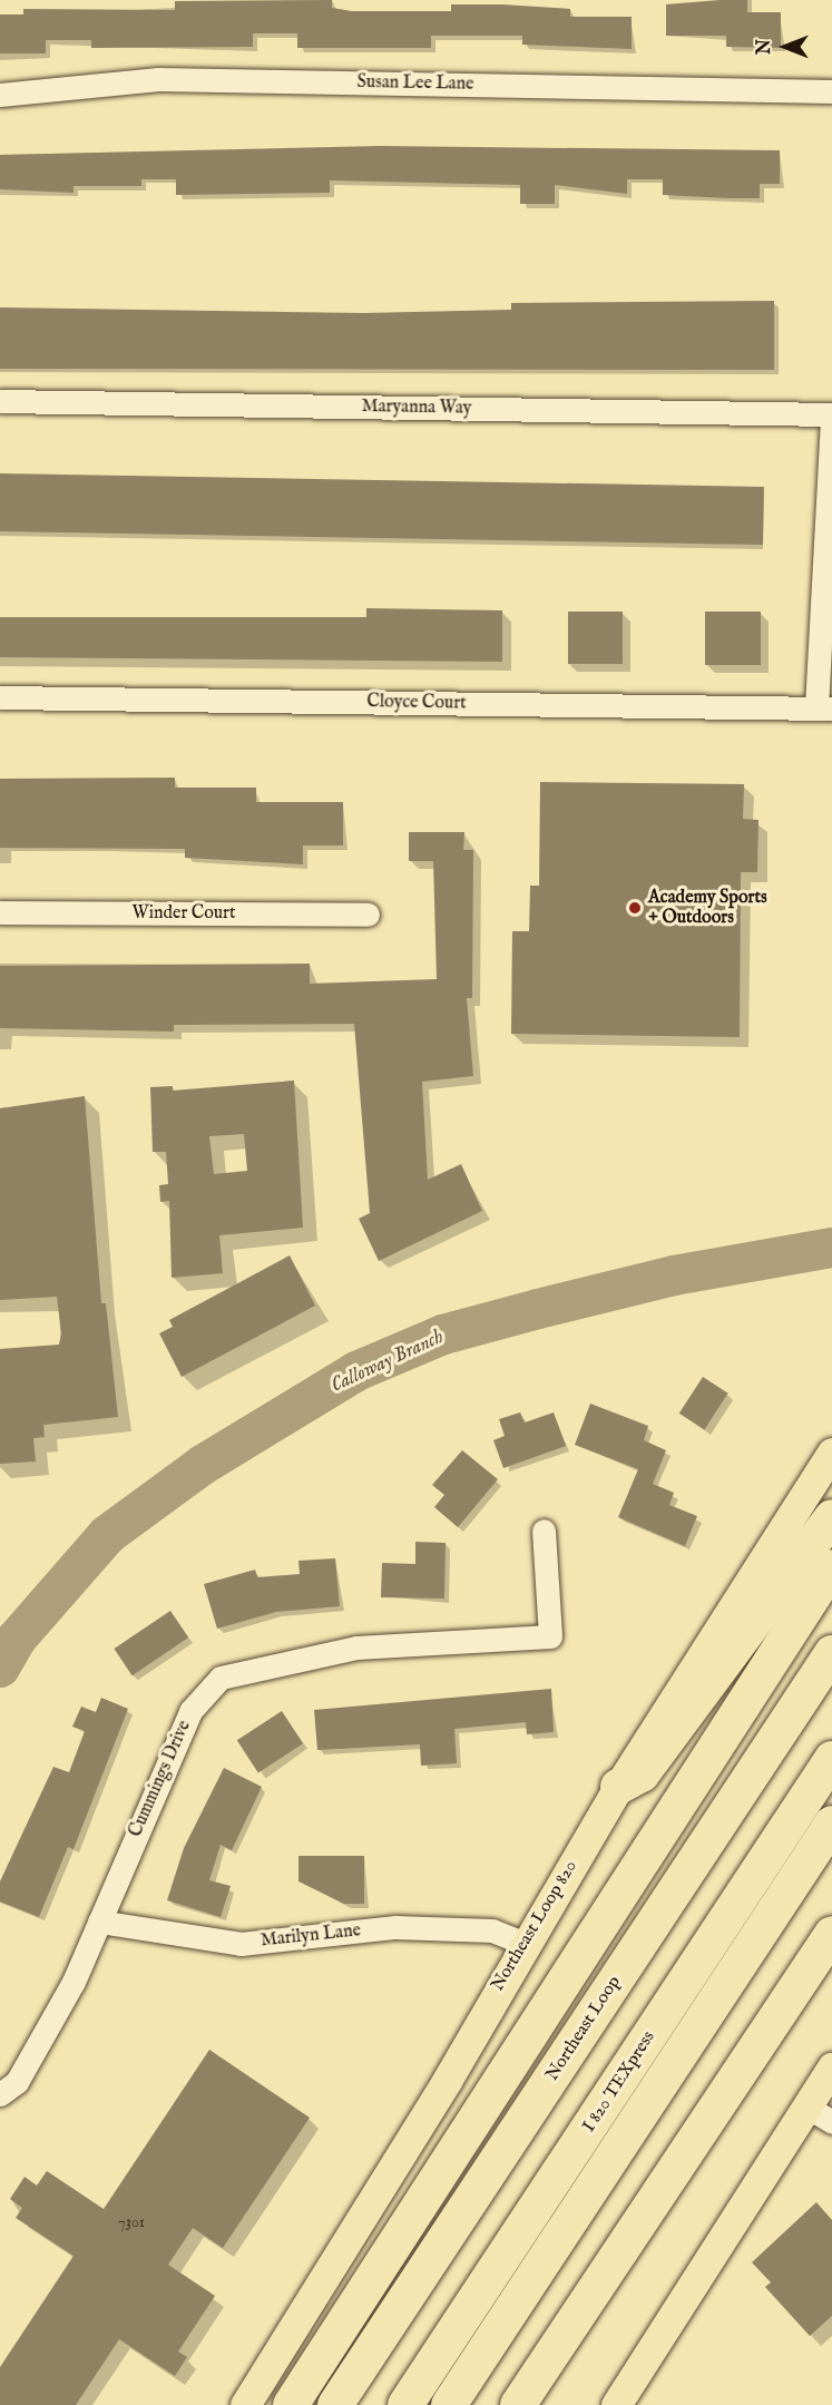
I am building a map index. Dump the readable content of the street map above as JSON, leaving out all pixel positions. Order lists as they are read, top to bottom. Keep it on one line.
{"streets":{"highway":["Northeast Loop","I 820 TEXpress"],"main road":["Northeast Loop 820"],"street":["Susan Lee Lane","Maryanna Way","Cloyce Court","Winder Court","Cummings Drive","Marilyn Lane"]},"crossings":[["Cummings Drive","Marilyn Lane"],["Northeast Loop 820","Marilyn Lane"]],"water":["Calloway Branch"],"places":["Academy Sports + Outdoors"],"house_numbers":["7301"],"north":"left"}
